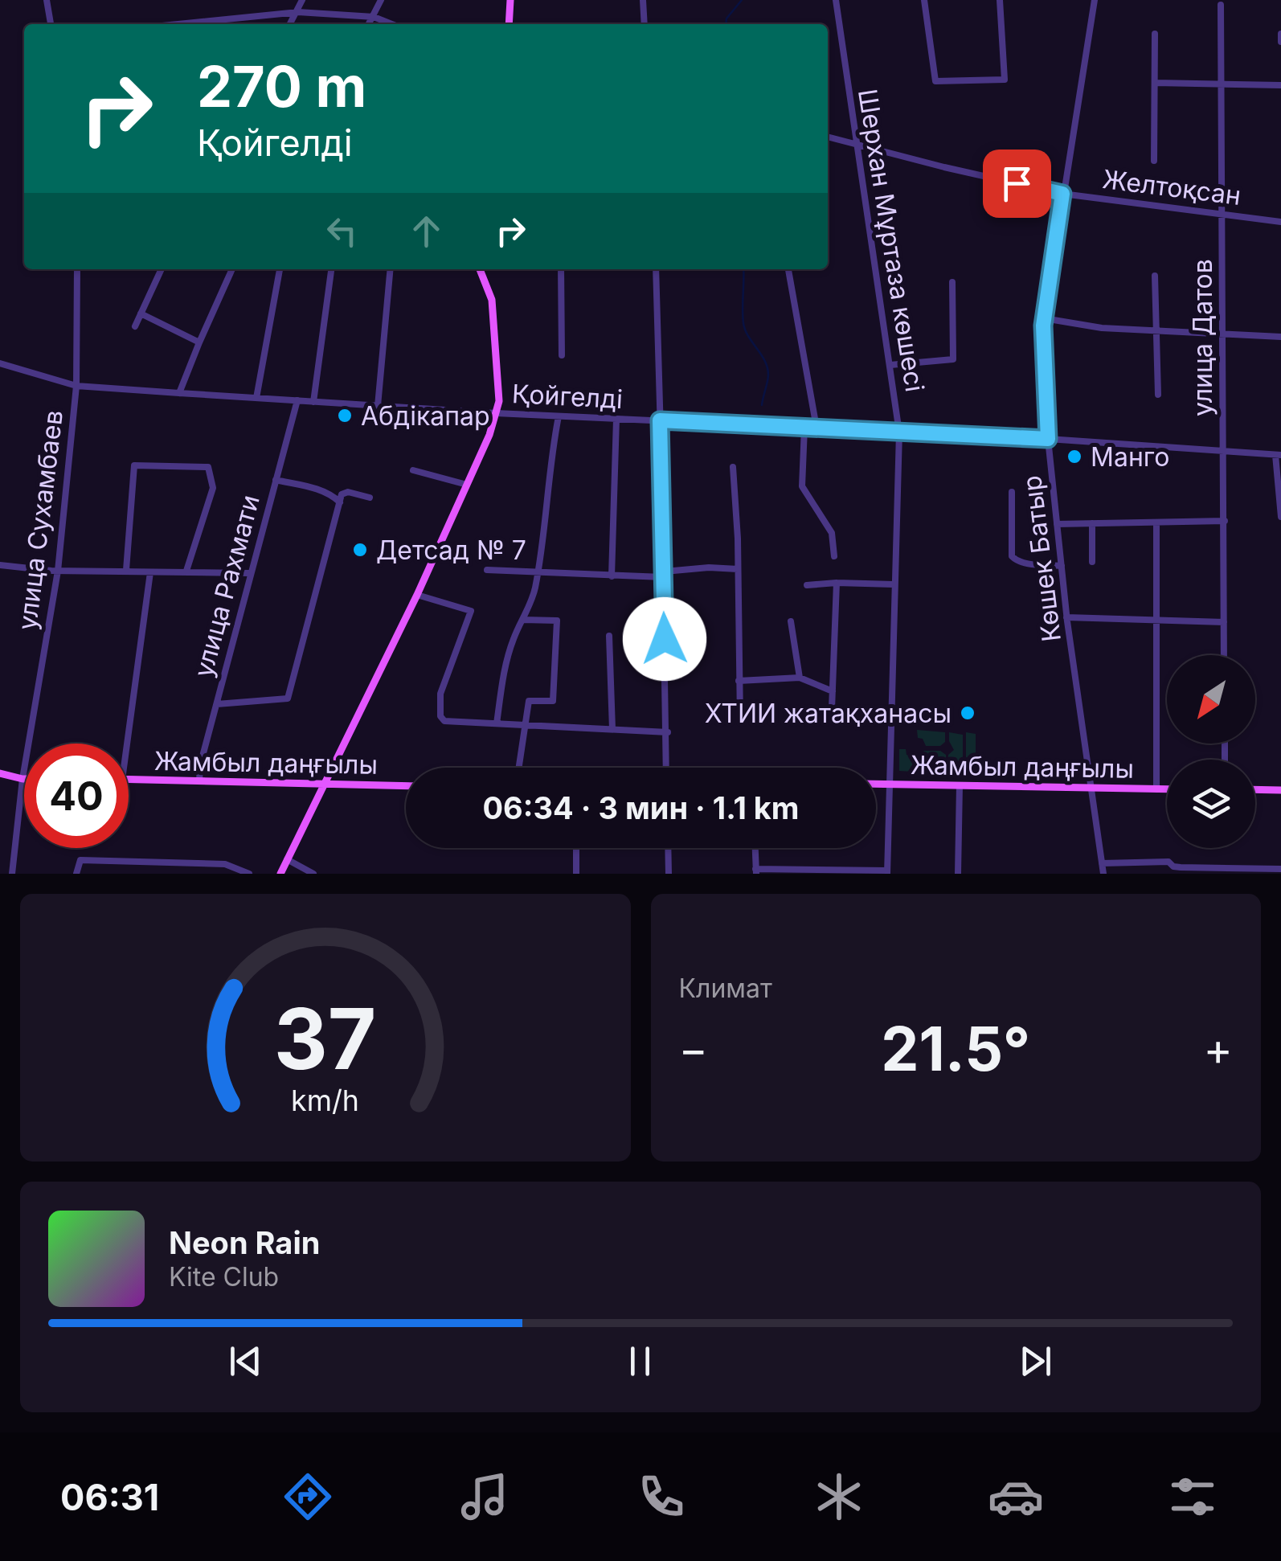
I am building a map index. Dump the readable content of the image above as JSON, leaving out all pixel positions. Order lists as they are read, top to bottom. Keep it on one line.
{"streets":{"main road":["Жамбыл даңғылы"],"street":["Желтоқсан","Шерхан Мұртаза көшесі","улица Датов","Қойгелді","улица Сухамбаев","Көшек Батыр","улица Рахмати"]},"crossings":[["Желтоқсан","Шерхан Мұртаза көшесі"],["Желтоқсан","улица Датов"],["Желтоқсан","Көшек Батыр"],["Шерхан Мұртаза көшесі","Қойгелді"],["Шерхан Мұртаза көшесі","Жамбыл даңғылы"],["улица Датов","Қойгелді"],["Қойгелді","улица Сухамбаев"],["Қойгелді","Көшек Батыр"],["Қойгелді","улица Рахмати"],["Көшек Батыр","Жамбыл даңғылы"],["улица Рахмати","Жамбыл даңғылы"]],"places":["Абдiкапар","Манго","Детсад № 7","ХТИИ жатақханасы"],"north":"bottom left","page":{"turn":["270 m","Қойгелді"],"limit":"40","trip":"06:34 · 3 мин · 1.1 km","tile":"Климат","heat":["−","21.5°","+"],"song":["Neon Rain","Kite Club"],"tabs":"06:31","gauge":["37","km/h"]}}
